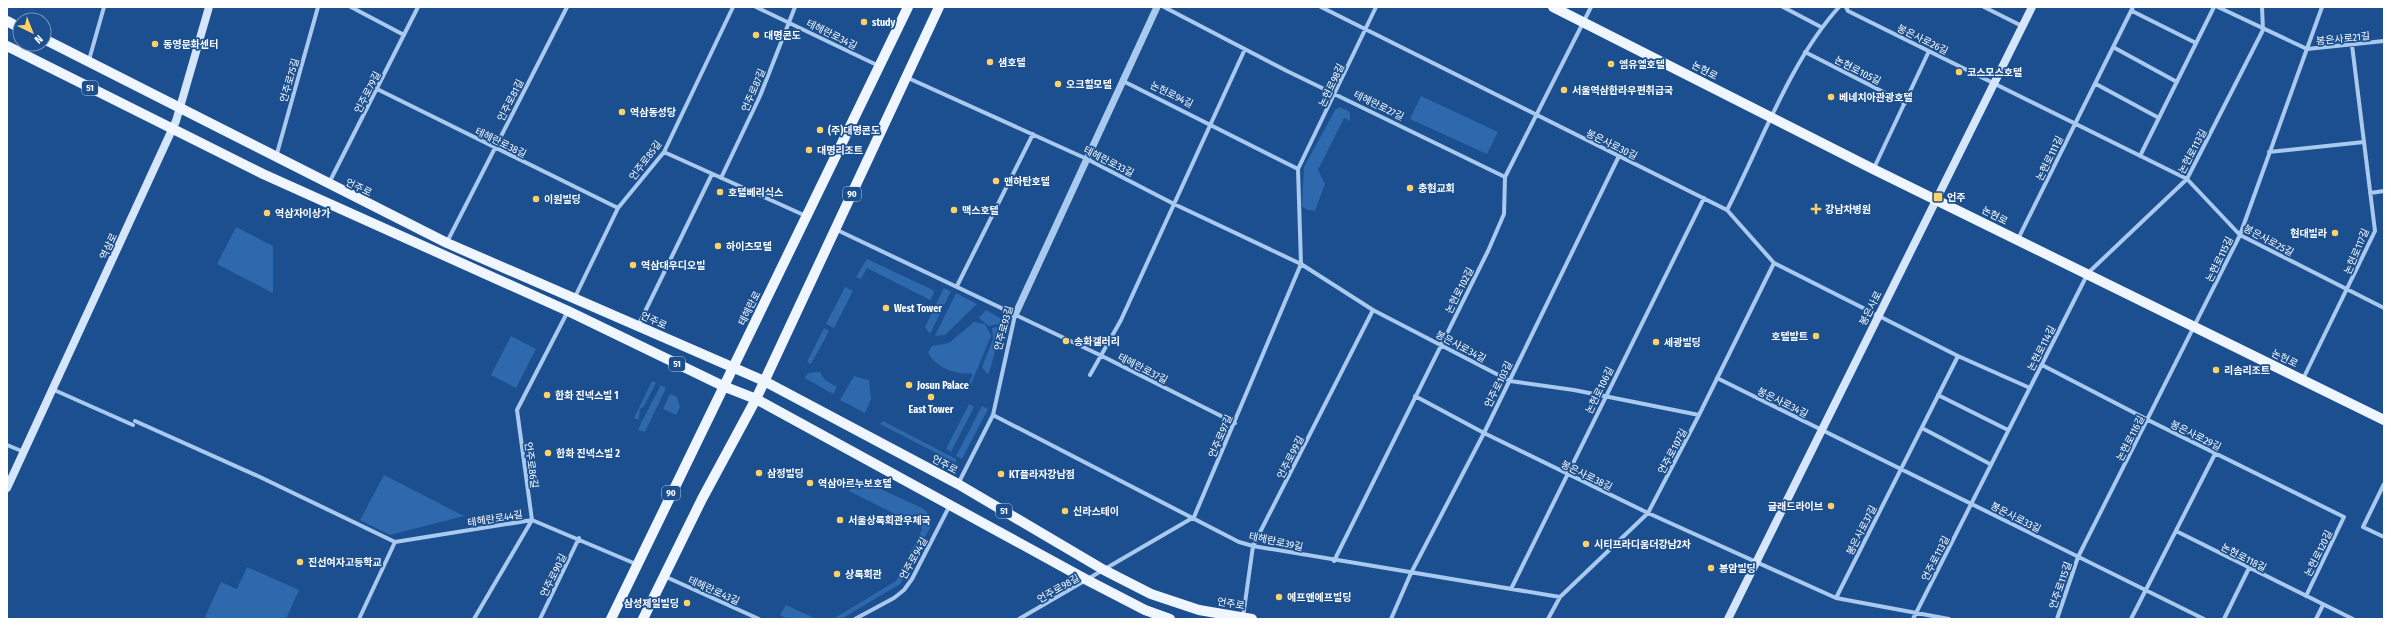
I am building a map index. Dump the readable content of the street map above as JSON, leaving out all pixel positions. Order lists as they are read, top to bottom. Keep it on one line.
{"streets":{"main road":["논현로","51","언주로","90","역삼로","테헤란로","봉은사로"],"street":["테헤란로34길","봉은사로21길","봉은사로26길","논현로105길","언주로75길","논현로98길","언주로87길","언주로79길","논현로94길","언주로81길","테헤란로27길","테헤란로38길","봉은사로30길","논현로113길","논현로111길","언주로85길","테헤란로33길","봉은사로25길","논현로117길","논현로115길","논현로102길","언주로93길","봉은사로34길","논현로114길","테헤란로37길","언주로103길","논현로106길","봉은사로29길","언주로97길","논현로116길","언주로107길","언주로99길","언주로86길","봉은사로38길","봉은사로33길","테헤란로44길","봉은사로37길","테헤란로39길","논현로120길","논현로118길","언주로94길","언주로113길","언주로90길","언주로115길","언주로98길","테헤란로43길"]},"crossings":[["테헤란로34길","언주로87길"],["테헤란로34길","테헤란로"],["봉은사로21길","논현로113길"],["봉은사로21길","논현로117길"],["봉은사로21길","논현로115길"],["봉은사로26길","봉은사로25길"],["봉은사로26길","봉은사로"],["논현로","논현로113길"],["논현로","논현로111길"],["논현로","논현로117길"],["논현로","논현로115길"],["논현로","논현로102길"],["논현로","봉은사로"],["논현로","논현로114길"],["논현로","논현로116길"],["언주로75길","언주로"],["논현로98길","테헤란로27길"],["논현로98길","봉은사로30길"],["논현로98길","테헤란로33길"],["논현로98길","봉은사로34길"],["논현로98길","언주로97길"],["51","90"],["51","역삼로"],["51","테헤란로"],["51","언주로86길"],["51","언주로94길"],["51","언주로98길"],["언주로79길","테헤란로38길"],["언주로79길","언주로"],["언주로81길","테헤란로38길"],["언주로81길","언주로"],["테헤란로27길","논현로102길"],["테헤란로38길","언주로85길"],["봉은사로30길","논현로102길"],["봉은사로30길","봉은사로"],["봉은사로30길","언주로103길"],["봉은사로30길","논현로106길"],["봉은사로30길","언주로107길"],["논현로113길","봉은사로25길"],["논현로113길","논현로114길"],["논현로111길","봉은사로25길"],["언주로85길","언주로"],["테헤란로33길","90"],["테헤란로33길","언주로93길"],["테헤란로33길","봉은사로34길"],["테헤란로33길","언주로97길"],["언주로","90"],["언주로","역삼로"],["언주로","테헤란로"],["언주로","언주로93길"],["언주로","언주로99길"],["언주로","언주로98길"],["90","테헤란로37길"],["90","테헤란로43길"],["봉은사로25길","논현로117길"],["봉은사로25길","논현로115길"],["봉은사로25길","봉은사로"],["논현로115길","논현로116길"],["논현로102길","봉은사로34길"],["논현로102길","봉은사로38길"],["논현로102길","테헤란로39길"],["테헤란로","테헤란로44길"],["봉은사로","봉은사로34길"],["봉은사로","봉은사로38길"],["봉은사로","봉은사로33길"],["언주로93길","테헤란로37길"],["언주로93길","테헤란로39길"],["봉은사로34길","언주로103길"],["봉은사로34길","논현로106길"],["봉은사로34길","언주로97길"],["봉은사로34길","언주로107길"],["봉은사로34길","언주로99길"],["봉은사로34길","봉은사로33길"],["논현로114길","봉은사로29길"],["논현로114길","봉은사로33길"],["논현로114길","언주로113길"],["테헤란로37길","언주로97길"],["언주로103길","봉은사로38길"],["언주로103길","테헤란로39길"],["논현로106길","봉은사로38길"],["논현로106길","테헤란로39길"],["봉은사로29길","논현로116길"],["봉은사로29길","논현로120길"],["언주로97길","테헤란로39길"],["논현로116길","봉은사로33길"],["논현로116길","언주로115길"],["언주로107길","봉은사로38길"],["언주로107길","테헤란로39길"],["언주로99길","테헤란로39길"],["언주로86길","테헤란로44길"],["봉은사로33길","봉은사로37길"],["봉은사로33길","언주로113길"],["봉은사로33길","언주로115길"],["테헤란로44길","언주로90길"],["논현로120길","논현로118길"]],"places":{"other":["study","대명콘도","동영문화센터","샘호텔","엠유엘호텔","코스모스호텔","오크힐모텔","서울역삼한라우편취급국","베네치아관광호텔","역삼동성당","(주)대명콘도","대명리조트","맨하탄호텔","충현교회","호텔베리식스","이원빌딩","맥스호텔","역삼자이상가","현대빌라","하이츠모텔","역삼대우디오빌","West Tower","호텔발트","송화갤러리","세광빌딩","리솜리조트","Josun Palace","한화 진넥스빌 1","East Tower","한화 진넥스빌 2","삼정빌딩","KT플라자강남점","역삼아르누보호텔","글래드라이브","신라스테이","서울상록회관우체국","시티프라디움더강남2차","진선여자고등학교","봉암빌딩","상록회관","에프앤에프빌딩","삼성제일빌딩"],"transit":["언주"],"health":["강남차병원"]},"north":"bottom right"}
